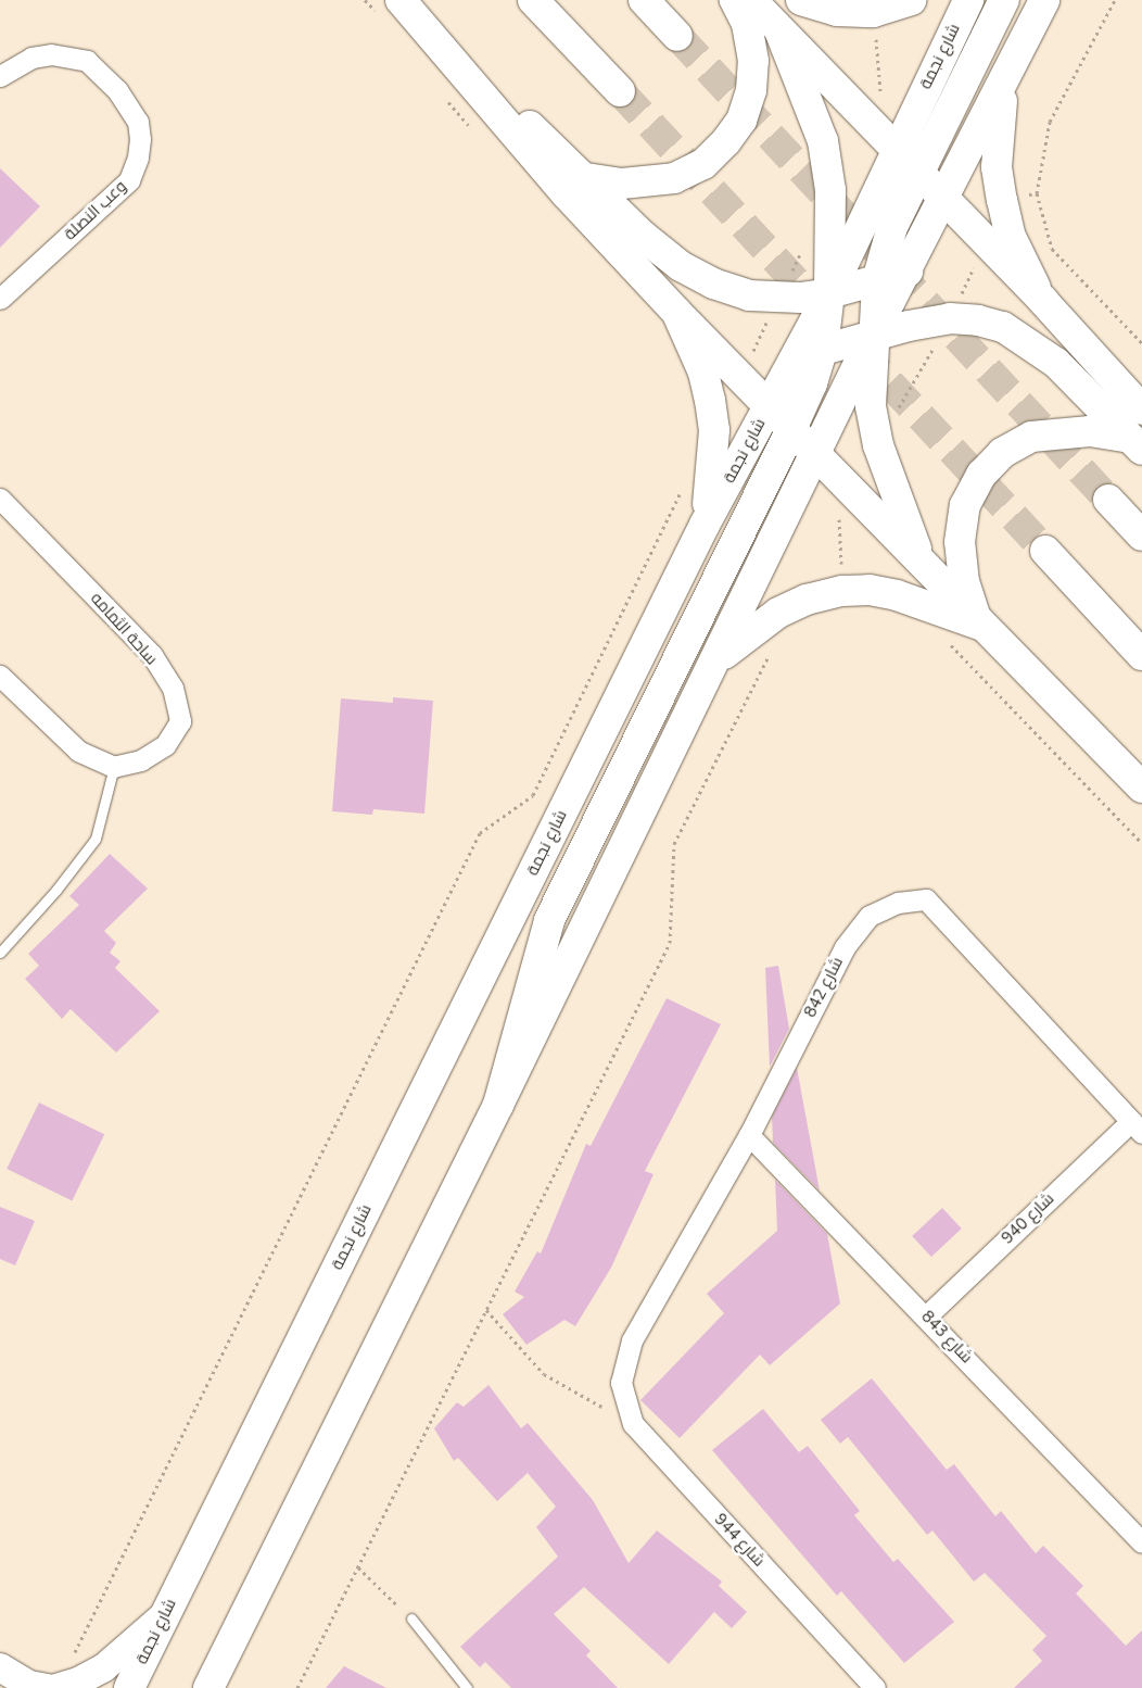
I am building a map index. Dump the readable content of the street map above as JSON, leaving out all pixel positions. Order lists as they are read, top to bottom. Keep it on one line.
{"streets":{"main road":["شارع نجمة"],"street":["وعب النصلة","ساحة الثمامه","شارع 842","شارع 940","شارع 843","شارع 944"]},"crossings":[["شارع 842","شارع 940"],["شارع 842","شارع 843"],["شارع 842","شارع 944"],["شارع 940","شارع 843"]]}
